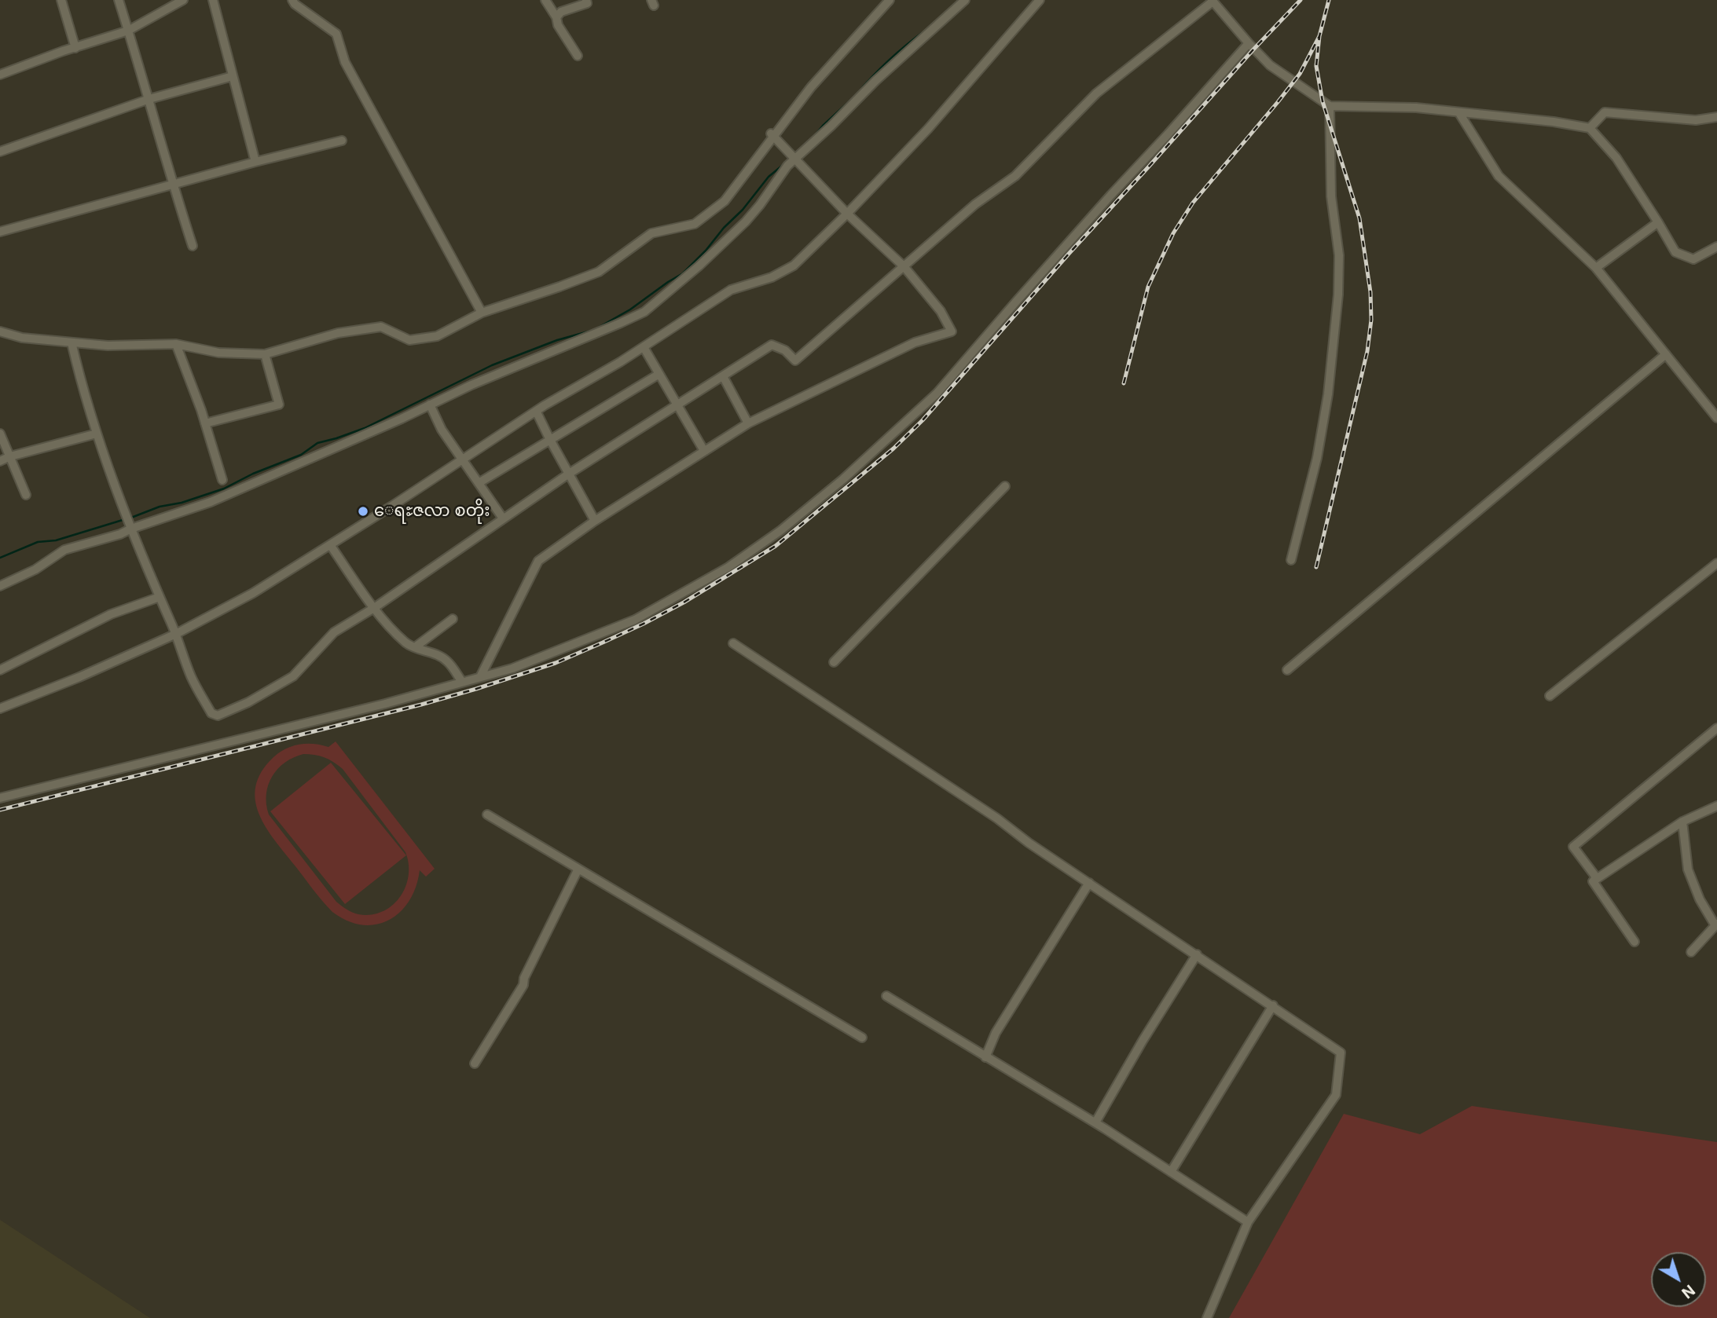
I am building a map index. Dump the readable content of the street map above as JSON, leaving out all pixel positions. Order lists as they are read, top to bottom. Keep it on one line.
{"places":["ေရႊဇလာ စတိုး"],"north":"bottom right"}
